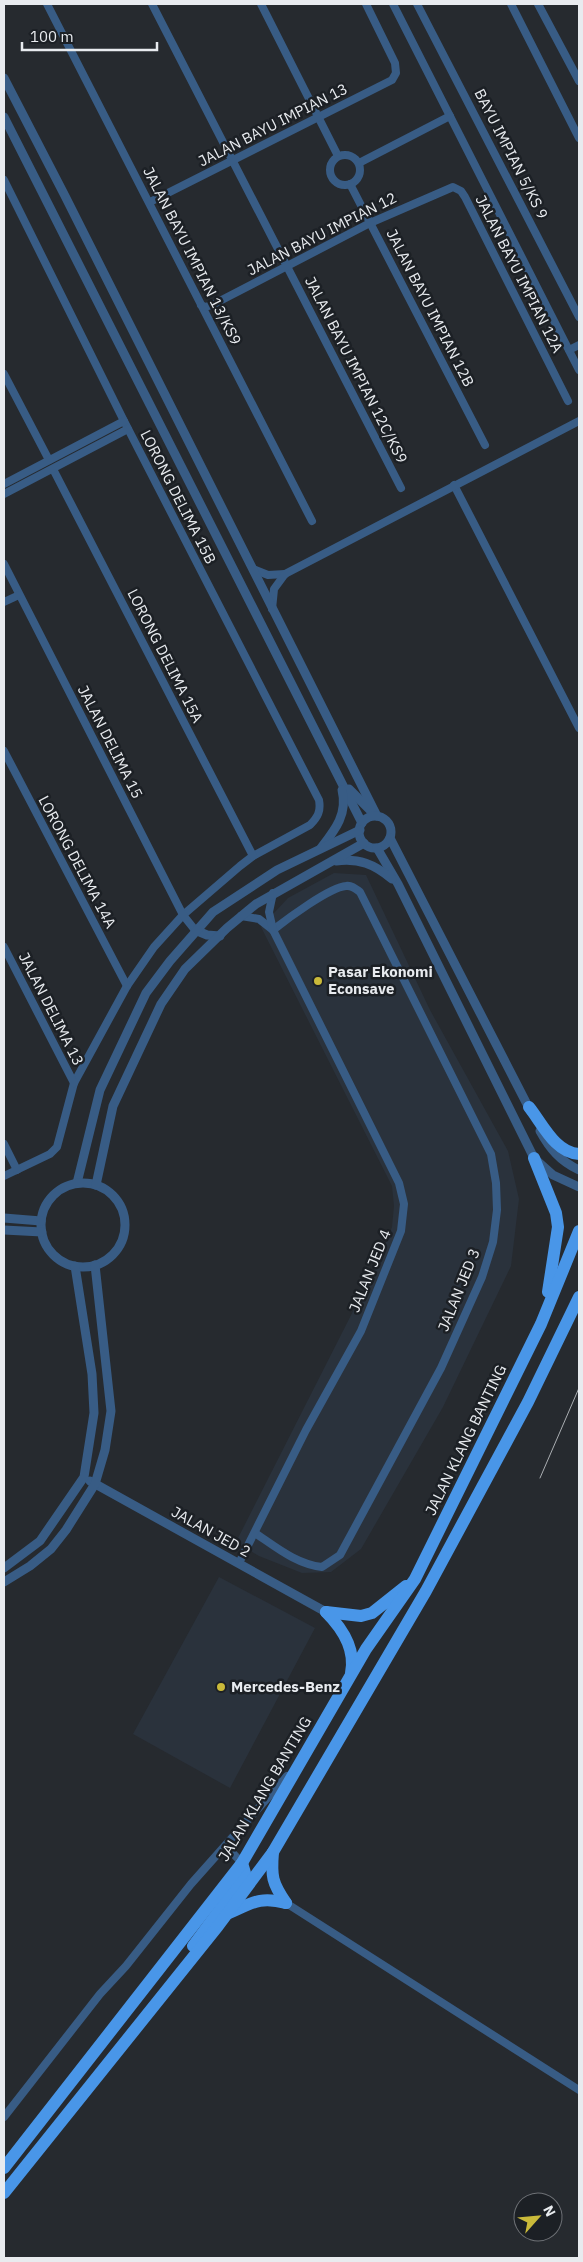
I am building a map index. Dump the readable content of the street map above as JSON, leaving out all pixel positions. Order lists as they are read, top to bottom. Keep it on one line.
{"streets":{"highway":["JALAN KLANG BANTING"],"street":["JALAN BAYU IMPIAN 13","BAYU IMPIAN 5/KS 9","JALAN BAYU IMPIAN 12","JALAN BAYU IMPIAN 13/KS9","JALAN BAYU IMPIAN 12A","JALAN BAYU IMPIAN 12B","JALAN BAYU IMPIAN 12C/KS9","LORONG DELIMA 15B","LORONG DELIMA 15A","JALAN DELIMA 15","LORONG DELIMA 14A","JALAN DELIMA 13","JALAN JED 4","JALAN JED 3","JALAN JED 2"]},"crossings":[["JALAN BAYU IMPIAN 13","JALAN BAYU IMPIAN 13/KS9"],["JALAN BAYU IMPIAN 13","JALAN BAYU IMPIAN 12C/KS9"],["JALAN BAYU IMPIAN 12","JALAN BAYU IMPIAN 13/KS9"],["JALAN BAYU IMPIAN 12","JALAN BAYU IMPIAN 12A"],["JALAN BAYU IMPIAN 12","JALAN BAYU IMPIAN 12B"],["JALAN BAYU IMPIAN 12","JALAN BAYU IMPIAN 12C/KS9"],["LORONG DELIMA 15B","LORONG DELIMA 15A"],["JALAN JED 4","JALAN JED 3"],["JALAN JED 4","JALAN JED 2"]],"places":["Pasar Ekonomi Econsave","Mercedes-Benz"],"scale_bar":"100 m","north":"top right"}
